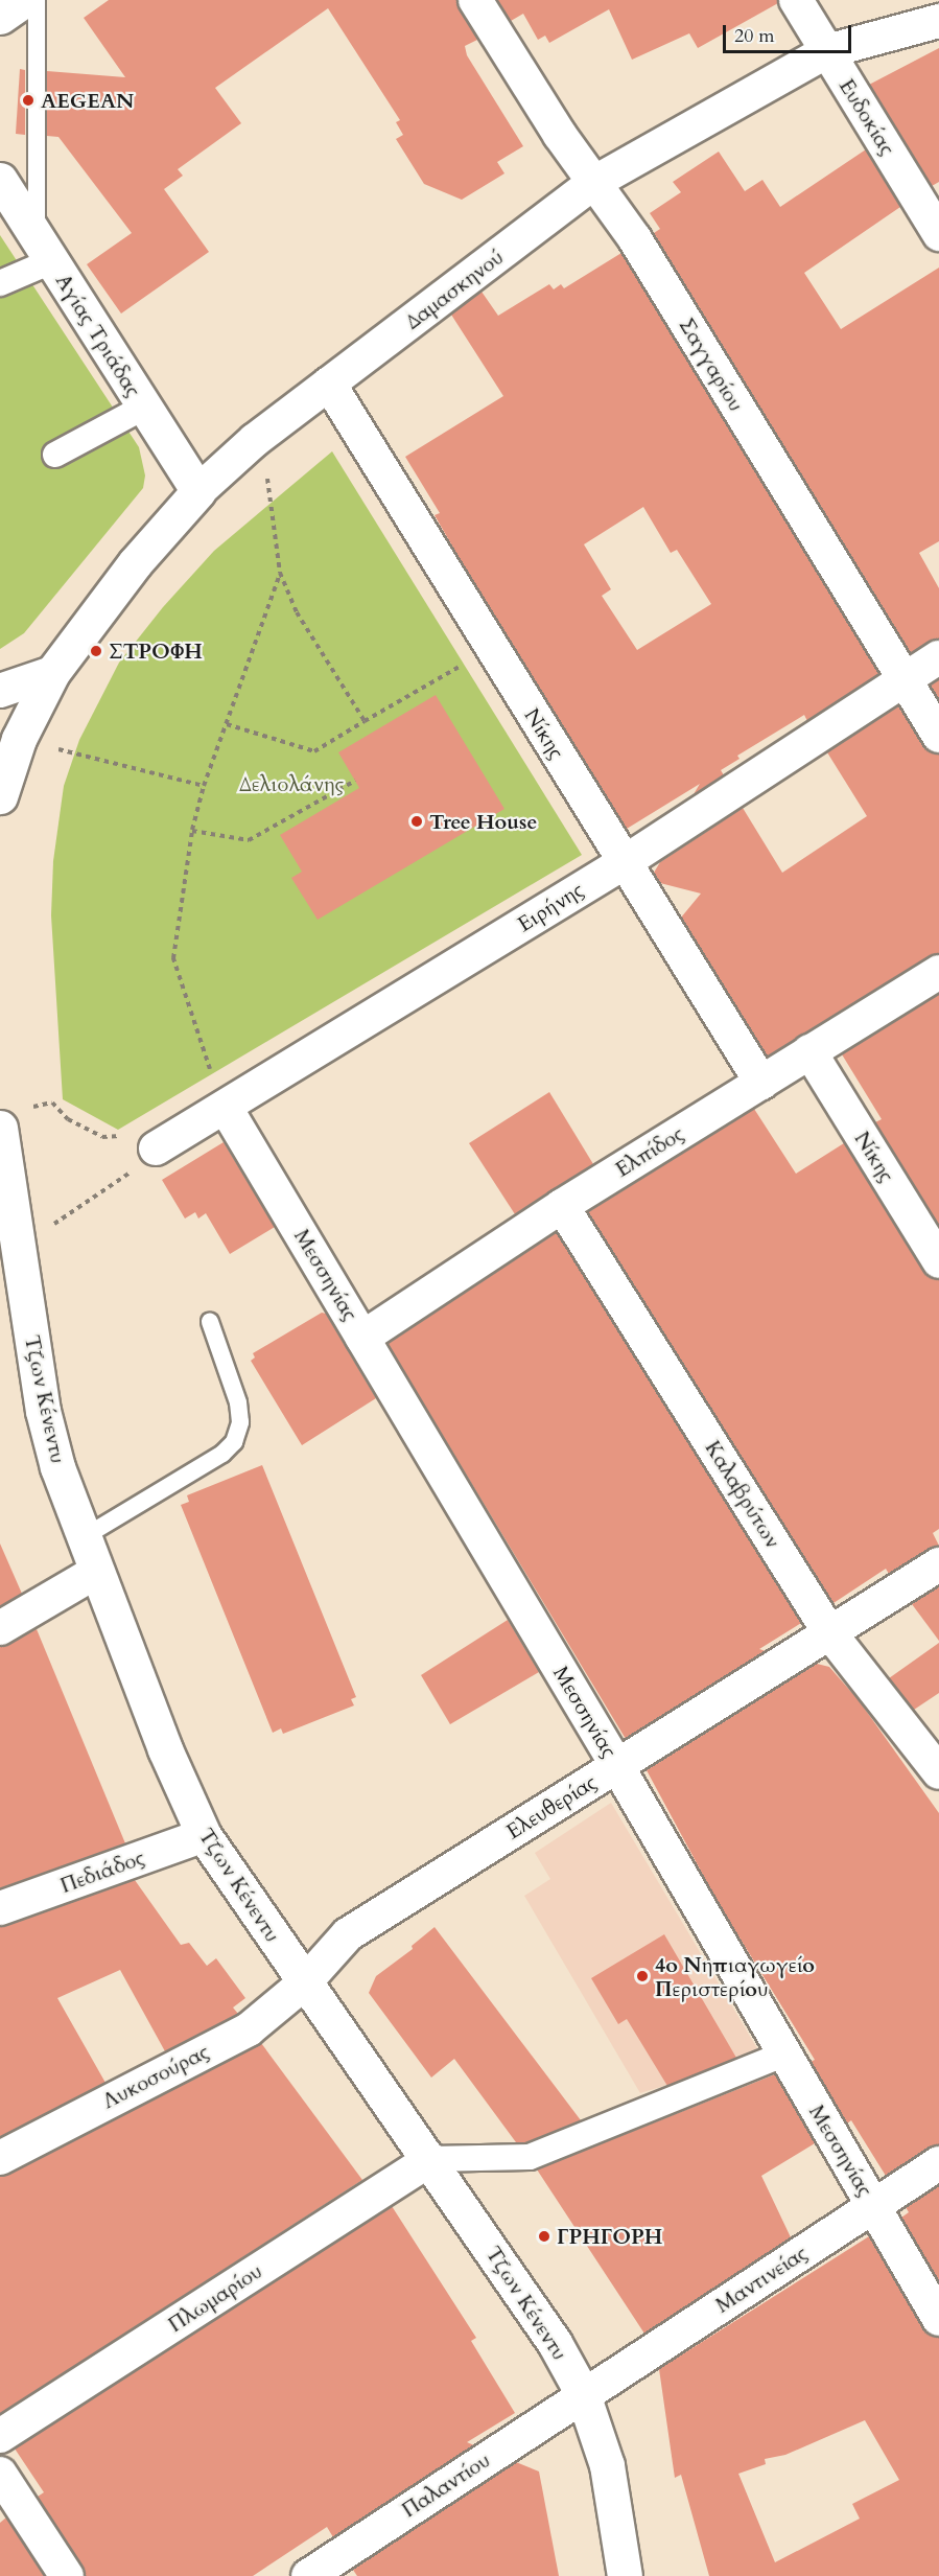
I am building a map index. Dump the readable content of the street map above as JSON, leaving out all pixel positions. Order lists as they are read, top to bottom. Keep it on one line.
{"streets":{"street":["Ευδοκίας","Δαμασκηνού","Αγίας Τριάδας","Σαγγαρίου","Νίκης","Ειρήνης","Ελπίδος","Μεσσηνίας","Τζων Κένεντυ","Καλαβρύτων","Ελευθερίας","Πεδιάδος","Λυκοσούρας","Μαντινείας","Πλωμαρίου","Παλαντίου"]},"crossings":[["Ευδοκίας","Δαμασκηνού"],["Δαμασκηνού","Αγίας Τριάδας"],["Δαμασκηνού","Σαγγαρίου"],["Δαμασκηνού","Νίκης"],["Σαγγαρίου","Ειρήνης"],["Νίκης","Ειρήνης"],["Νίκης","Ελπίδος"],["Ειρήνης","Μεσσηνίας"],["Ελπίδος","Μεσσηνίας"],["Ελπίδος","Καλαβρύτων"],["Μεσσηνίας","Ελευθερίας"],["Μεσσηνίας","Μαντινείας"],["Τζων Κένεντυ","Ελευθερίας"],["Τζων Κένεντυ","Πεδιάδος"],["Τζων Κένεντυ","Λυκοσούρας"],["Τζων Κένεντυ","Μαντινείας"],["Τζων Κένεντυ","Πλωμαρίου"],["Τζων Κένεντυ","Παλαντίου"],["Καλαβρύτων","Ελευθερίας"],["Ελευθερίας","Λυκοσούρας"],["Μαντινείας","Παλαντίου"]],"parks":["Δελιολάνης"],"places":["AEGEAN","ΣΤΡΟΦΗ","Tree House","4ο Νηπιαγωγείο Περιστερίου","ΓΡΗΓΟΡΗ"],"scale_bar":"20 m"}
